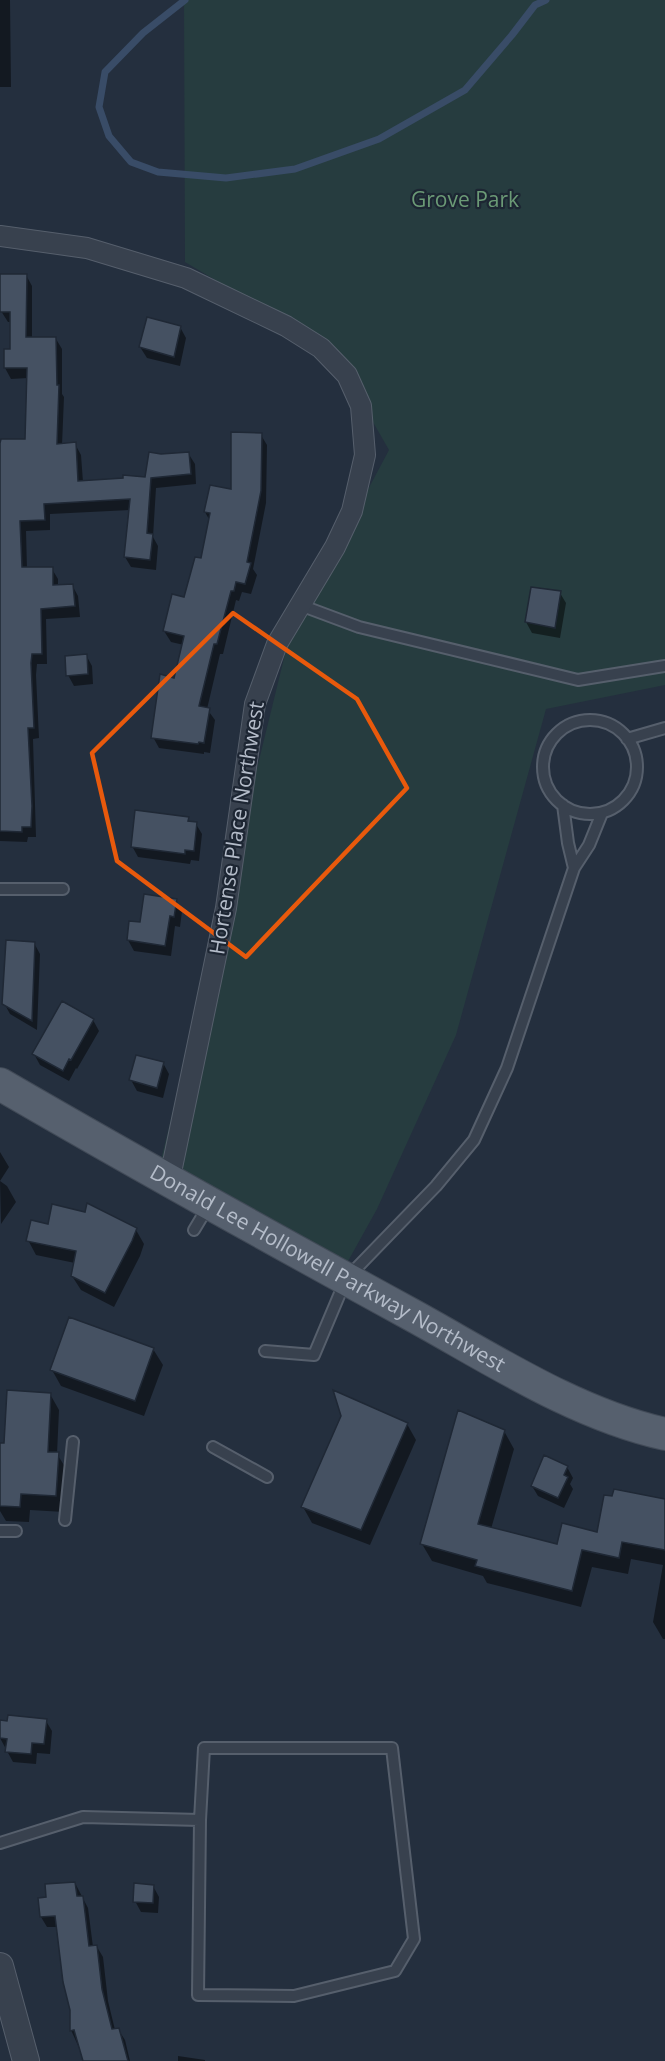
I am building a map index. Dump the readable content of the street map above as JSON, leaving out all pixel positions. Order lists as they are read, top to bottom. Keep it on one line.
{"streets":{"main road":["Donald Lee Hollowell Parkway Northwest"],"street":["Hortense Place Northwest"]},"crossings":[["Hortense Place Northwest","Donald Lee Hollowell Parkway Northwest"]],"parks":["Grove Park"]}
